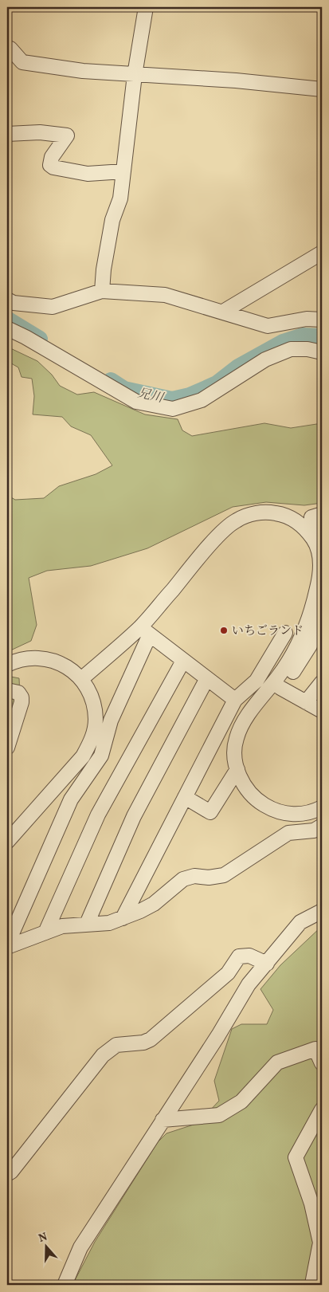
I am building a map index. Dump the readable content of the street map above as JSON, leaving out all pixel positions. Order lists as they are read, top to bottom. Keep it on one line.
{"water":["兄川"],"places":["いちごランド"],"north":"top"}
